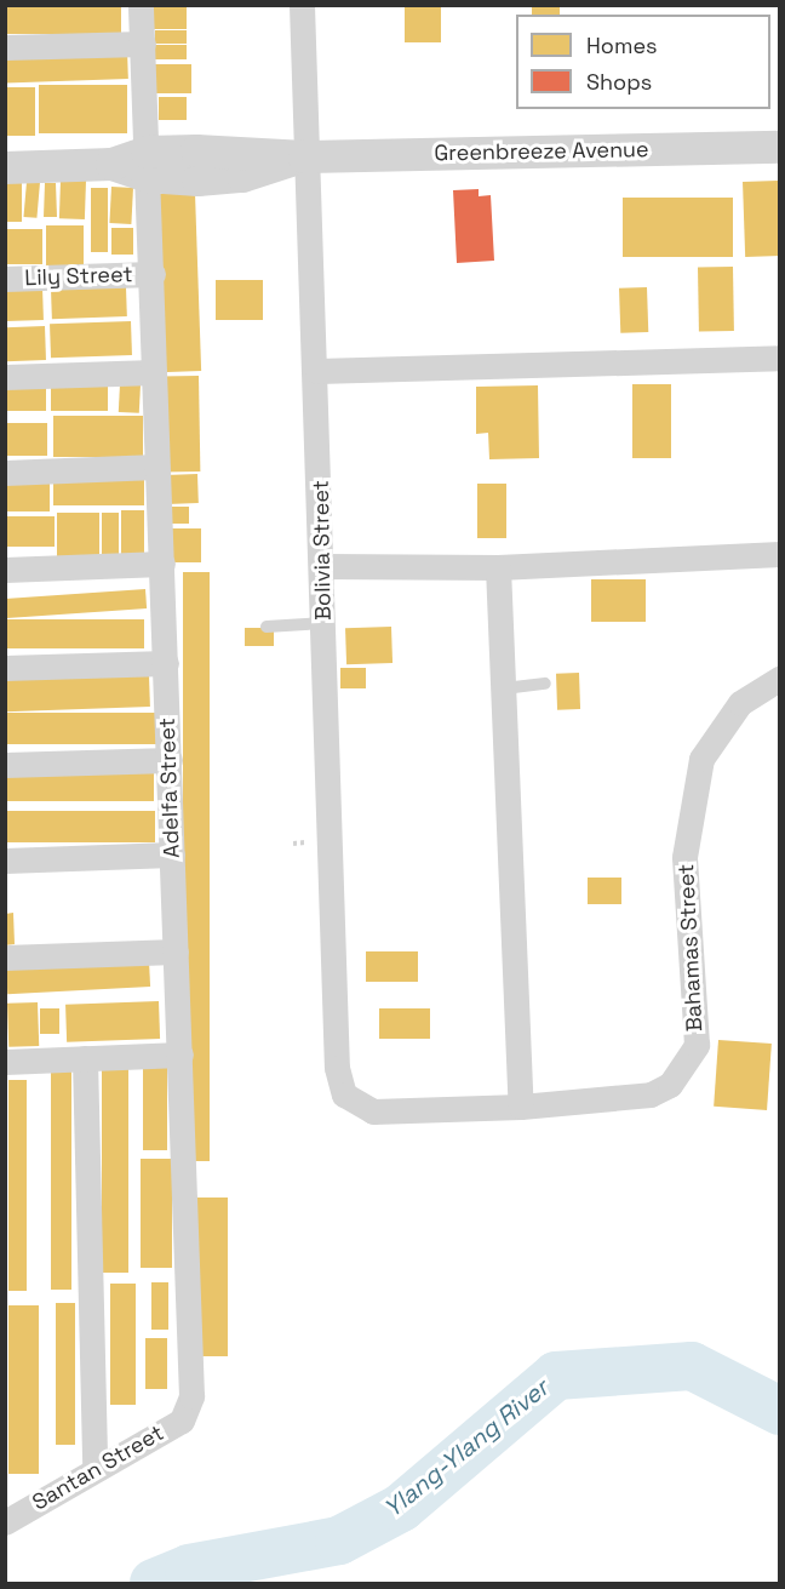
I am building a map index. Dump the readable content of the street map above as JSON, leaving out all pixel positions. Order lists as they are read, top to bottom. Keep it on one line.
{"streets":{"street":["Greenbreeze Avenue","Lily Street","Bolivia Street","Adelfa Street","Bahamas Street","Santan Street"]},"crossings":[["Greenbreeze Avenue","Bolivia Street"],["Greenbreeze Avenue","Adelfa Street"],["Lily Street","Adelfa Street"],["Bolivia Street","Bahamas Street"],["Adelfa Street","Santan Street"]],"water":["Ylang-Ylang River"],"legend":["Homes","Shops"]}
